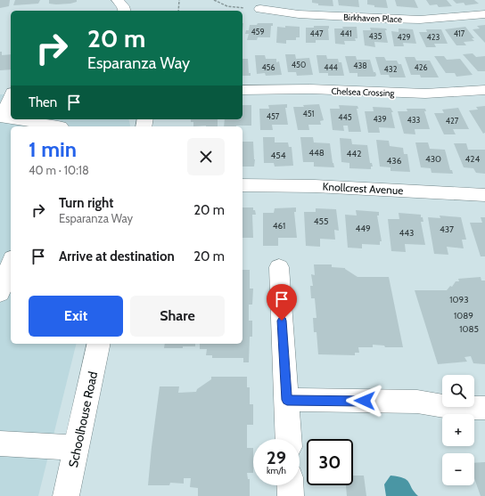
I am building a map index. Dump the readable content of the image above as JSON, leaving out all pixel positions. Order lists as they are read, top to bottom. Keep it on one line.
{"streets":{"street":["Birkhaven Place","Chelsea Crossing","Knollcrest Avenue","Schoolhouse Road"]},"house_numbers":["459","447","441","417","435","429","423","450","438","456","444","426","432","451","457","445","439","433","427","448","442","454","430","424","436","455","461","449","437","443","1093","1089","1085"],"page":{"turn":["20 m","Esparanza Way"],"then":"Then","heading":["1 min","40 m · 10:18"],"list":[{"name":"Turn right","note":"Esparanza Way","value":"20 m"},{"name":"Arrive at destination","value":"20 m"}],"buttons":["Exit","Share"],"map_buttons":["+","−"],"speed":"29 km/h","limit":"30"}}
